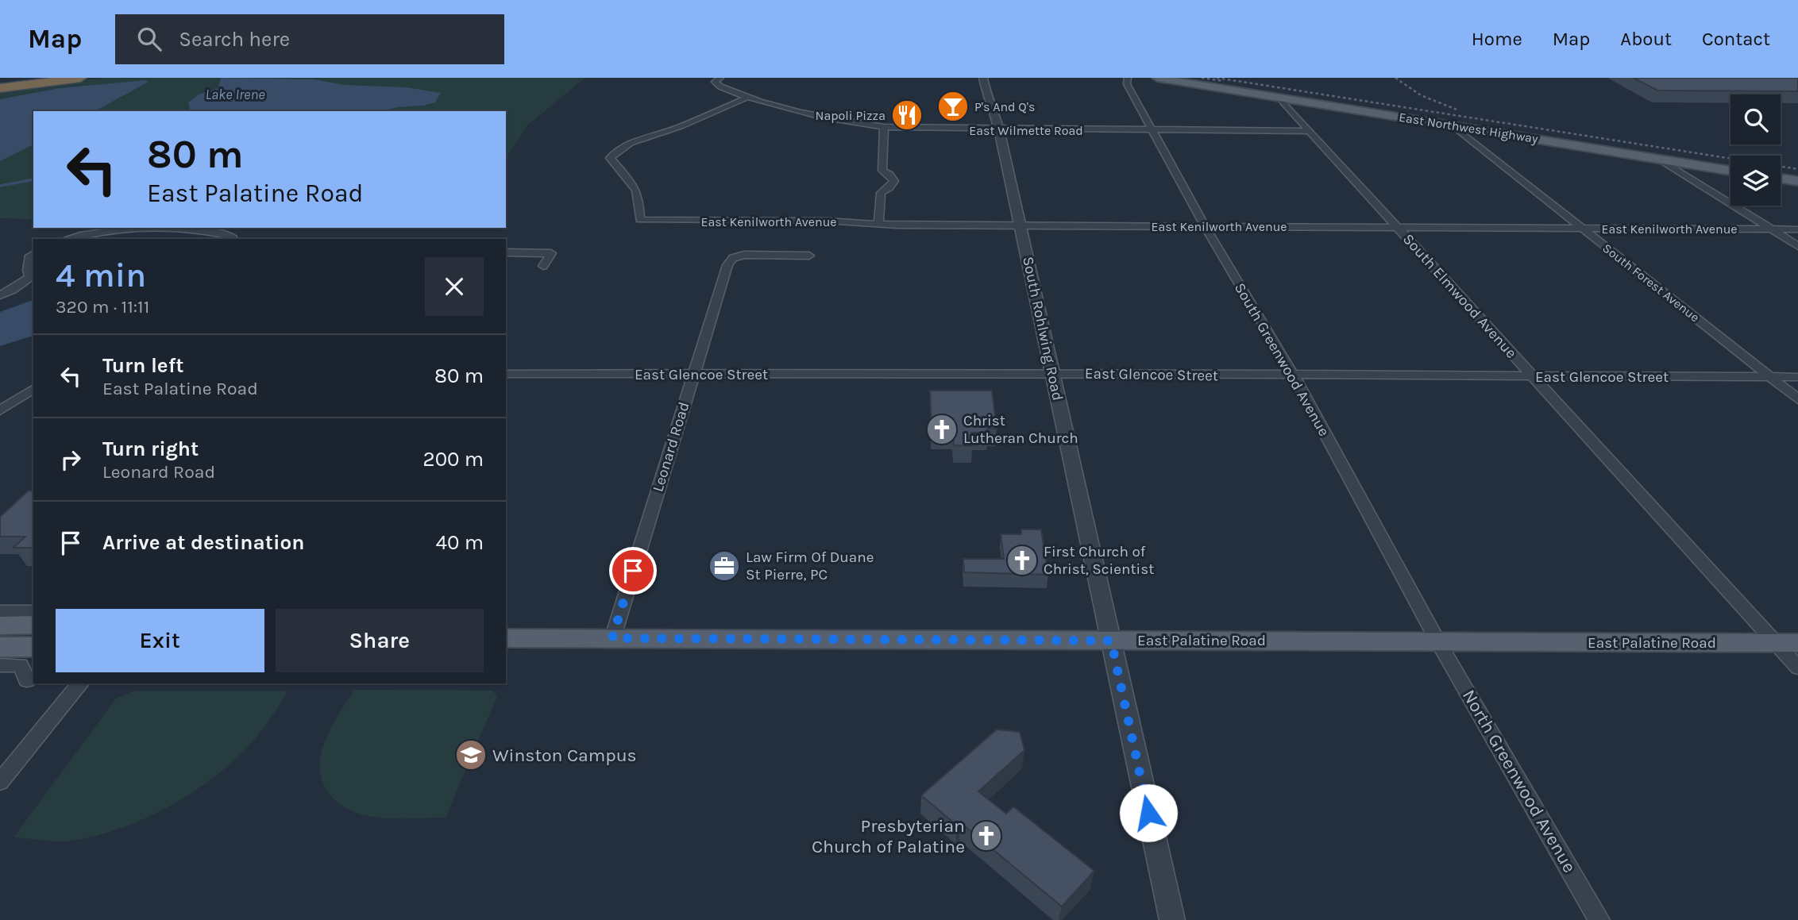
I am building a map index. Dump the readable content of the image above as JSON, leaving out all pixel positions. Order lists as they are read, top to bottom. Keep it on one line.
{"streets":{"main road":["East Northwest Highway","East Palatine Road"],"street":["East Wilmette Road","East Kenilworth Avenue","South Forest Avenue","South Elmwood Avenue","South Rohlwing Road","South Greenwood Avenue","East Glencoe Street","Leonard Road","North Greenwood Avenue"]},"crossings":[["East Northwest Highway","South Forest Avenue"],["East Northwest Highway","South Elmwood Avenue"],["East Wilmette Road","East Kenilworth Avenue"],["East Wilmette Road","South Elmwood Avenue"],["East Wilmette Road","South Rohlwing Road"],["East Wilmette Road","South Greenwood Avenue"],["East Kenilworth Avenue","South Forest Avenue"],["East Kenilworth Avenue","South Elmwood Avenue"],["East Kenilworth Avenue","South Rohlwing Road"],["East Kenilworth Avenue","South Greenwood Avenue"],["South Forest Avenue","East Glencoe Street"],["South Elmwood Avenue","East Glencoe Street"],["South Elmwood Avenue","East Palatine Road"],["South Rohlwing Road","East Glencoe Street"],["South Rohlwing Road","East Palatine Road"],["South Greenwood Avenue","East Glencoe Street"],["South Greenwood Avenue","East Palatine Road"],["South Greenwood Avenue","North Greenwood Avenue"],["East Glencoe Street","Leonard Road"],["Leonard Road","East Palatine Road"],["East Palatine Road","North Greenwood Avenue"]],"water":["Lake Irene"],"places":{"bar":["P's And Q's"],"restaurant":["Napoli Pizza"],"church":["Christ Lutheran Church","First Church of Christ, Scientist","Presbyterian Church of Palatine"],"office":["Law Firm Of Duane St Pierre, PC"],"school or university":["Winston Campus"]},"page":{"header":"Map","search":"Search here","nav":["Home","Map","About","Contact"],"turn":["80 m","East Palatine Road"],"heading":["4 min","320 m · 11:11"],"list":[{"name":"Turn left","note":"East Palatine Road","value":"80 m"},{"name":"Turn right","note":"Leonard Road","value":"200 m"},{"name":"Arrive at destination","value":"40 m"}],"buttons":["Exit","Share"]}}
